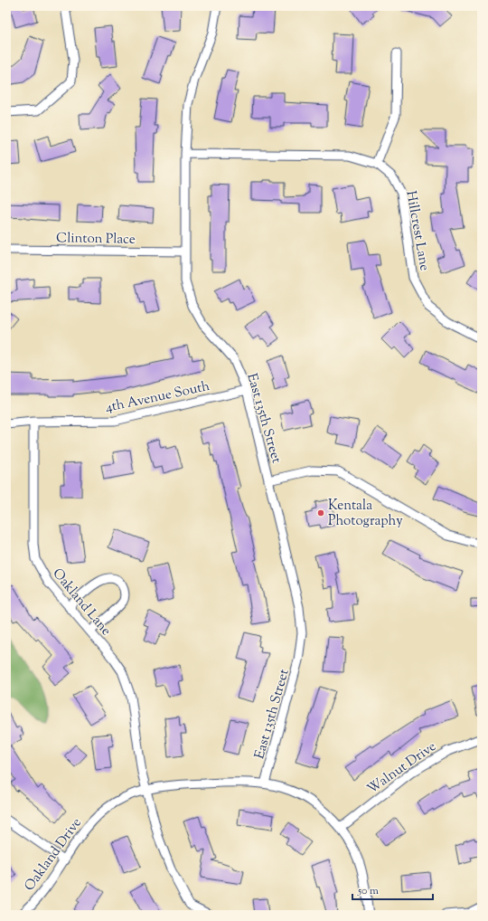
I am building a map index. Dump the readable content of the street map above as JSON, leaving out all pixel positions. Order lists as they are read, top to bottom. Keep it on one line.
{"streets":{"street":["Hillcrest Lane","Clinton Place","4th Avenue South","East 135th Street","Oakland Lane","Walnut Drive","Oakland Drive"]},"crossings":[["Hillcrest Lane","East 135th Street"],["Clinton Place","East 135th Street"],["4th Avenue South","East 135th Street"],["4th Avenue South","Oakland Lane"],["East 135th Street","Oakland Drive"],["Oakland Lane","Oakland Drive"],["Walnut Drive","Oakland Drive"]],"places":["Kentala Photography"],"scale_bar":"50 m"}
